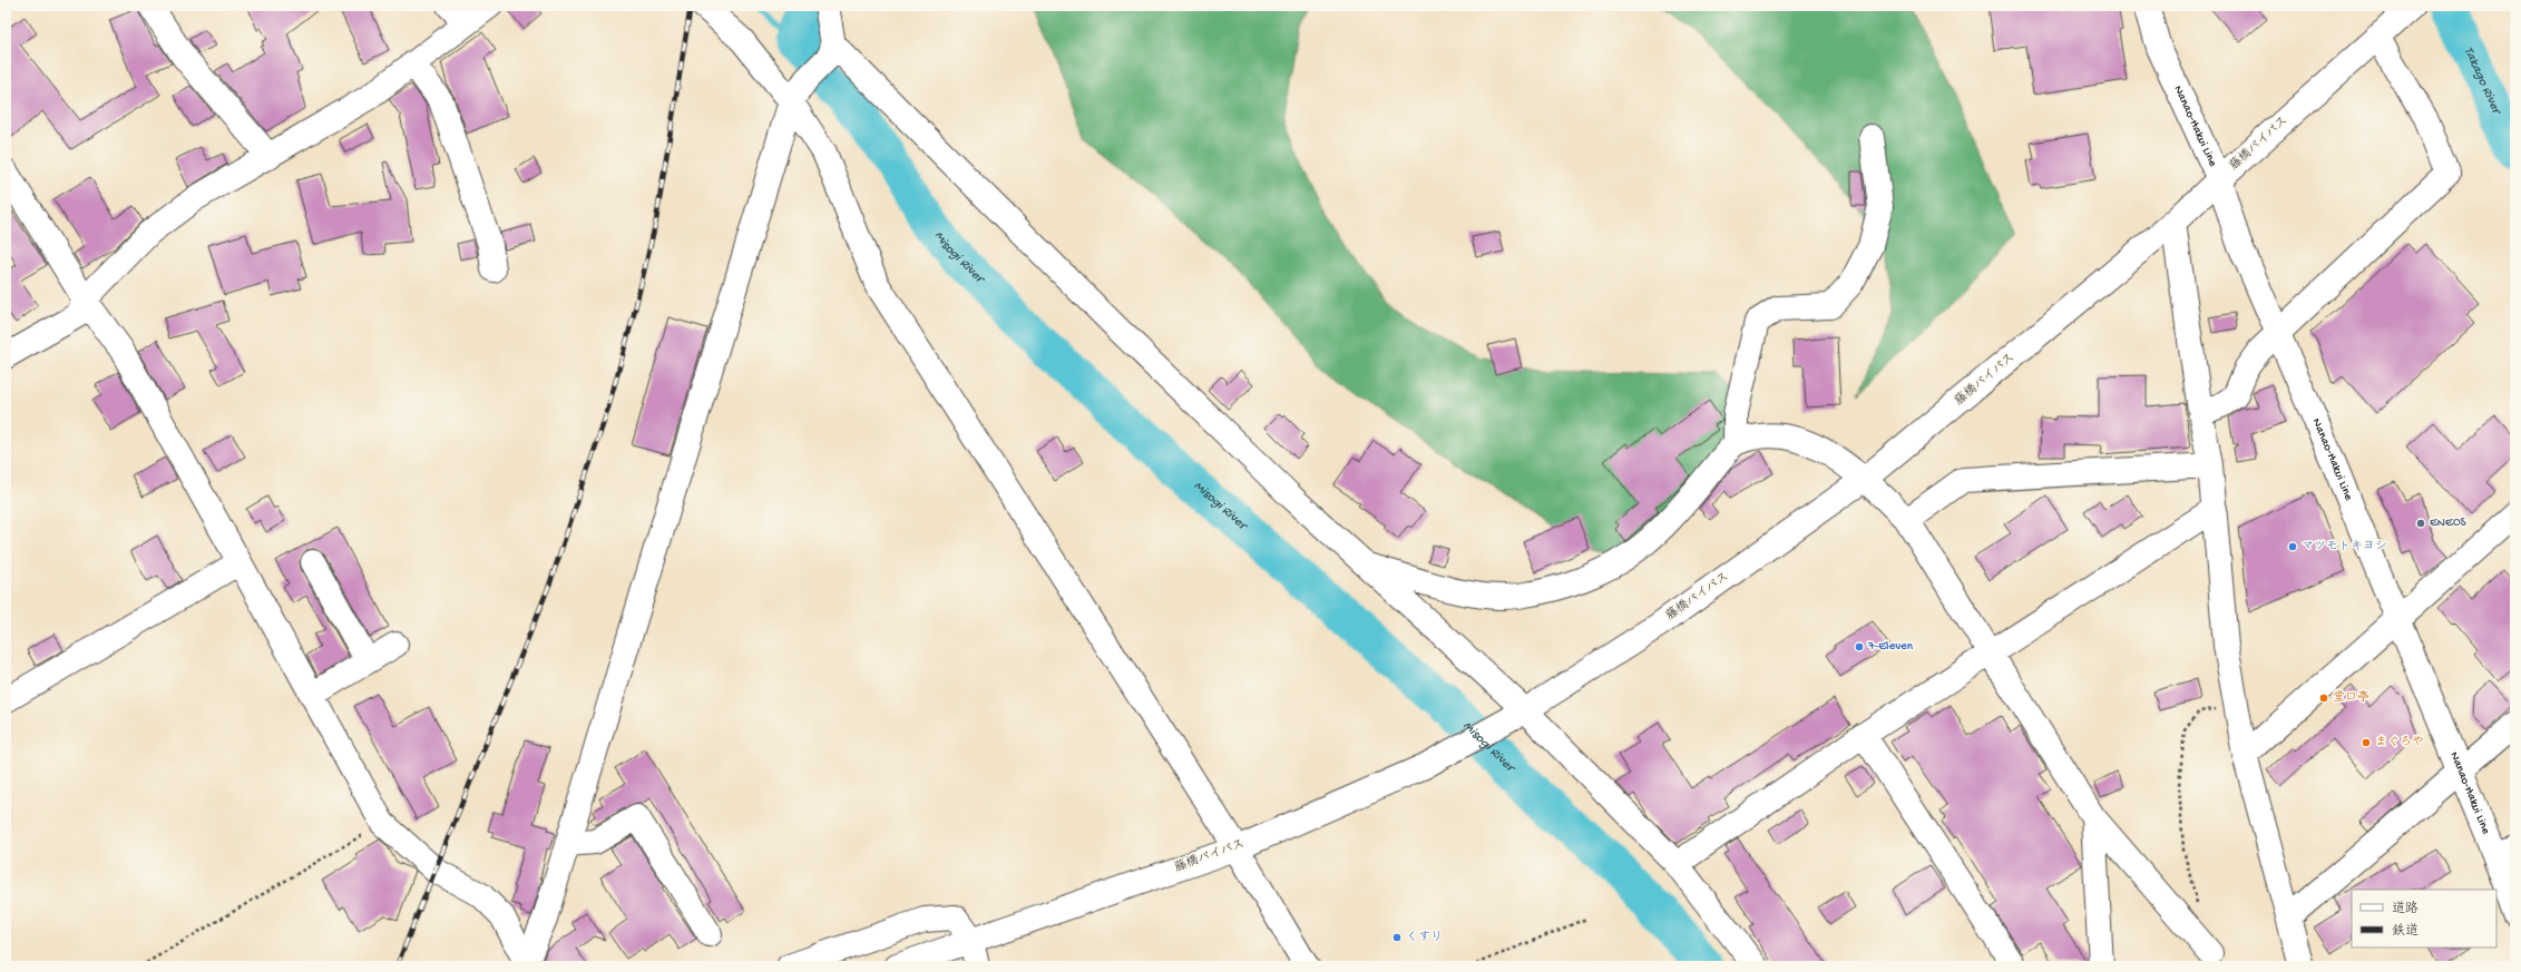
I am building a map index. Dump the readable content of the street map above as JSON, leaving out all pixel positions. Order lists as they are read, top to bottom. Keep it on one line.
{"streets":{"main road":["Nanao-Hakui Line","藤橋バイパス"]},"crossings":[["Nanao-Hakui Line","藤橋バイパス"]],"water":["Takago River","Misogi River"],"places":["ENEOS","マツモトキヨシ","7-Eleven","堂口亭","まぐろや","くすり"],"legend":["道路","鉄道"]}
